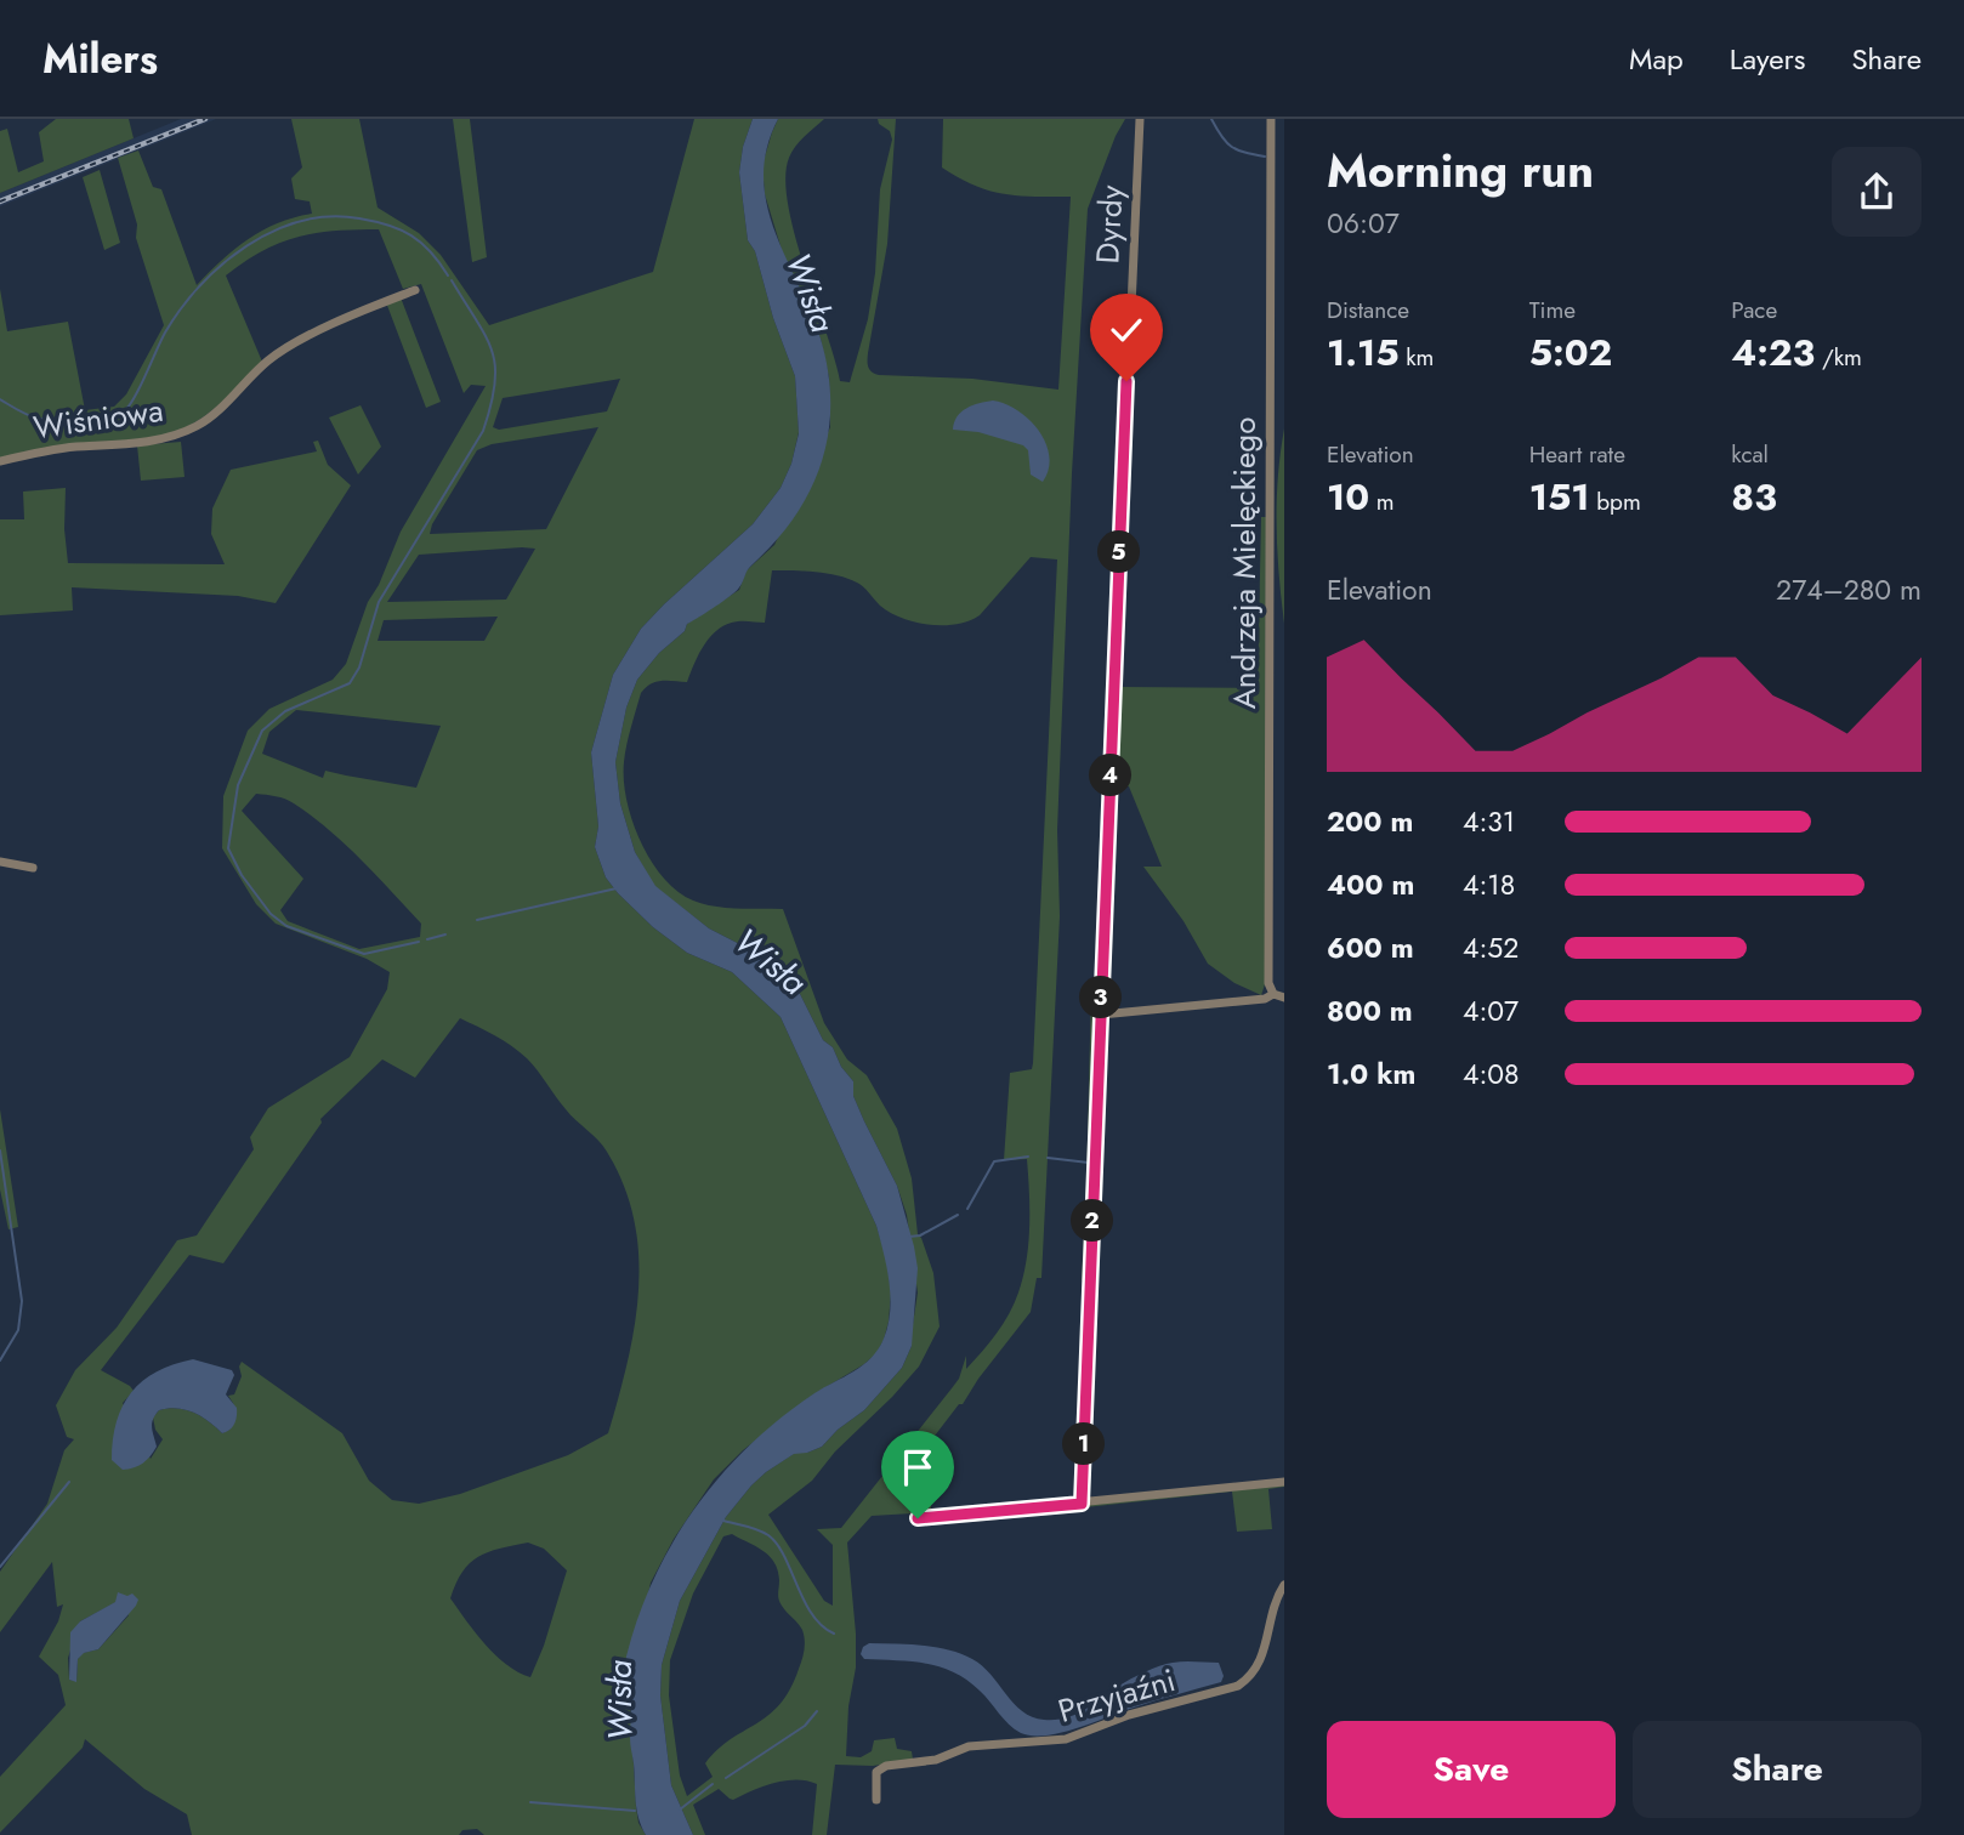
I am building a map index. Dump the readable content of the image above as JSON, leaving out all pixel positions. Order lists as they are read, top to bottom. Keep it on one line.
{"streets":{"street":["Dyrdy","Wiśniowa","Andrzeja Mielęckiego","Przyjaźni"]},"water":["Wisła"],"page":{"header":"Milers","nav":["Map","Layers","Share"],"heading":["Morning run","06:07"],"stats":[["Distance","1.15 km"],["Time","5:02"],["Pace","4:23 /km"],["Elevation","10 m"],["Heart rate","151 bpm"],["kcal","83"]],"pins":["5","4","3","2","1"],"chart":["Elevation","274–280 m"],"list":[{"name":"200 m","note":"4:31"},{"name":"400 m","note":"4:18"},{"name":"600 m","note":"4:52"},{"name":"800 m","note":"4:07"},{"name":"1.0 km","note":"4:08"}],"buttons":["Save","Share"]}}
